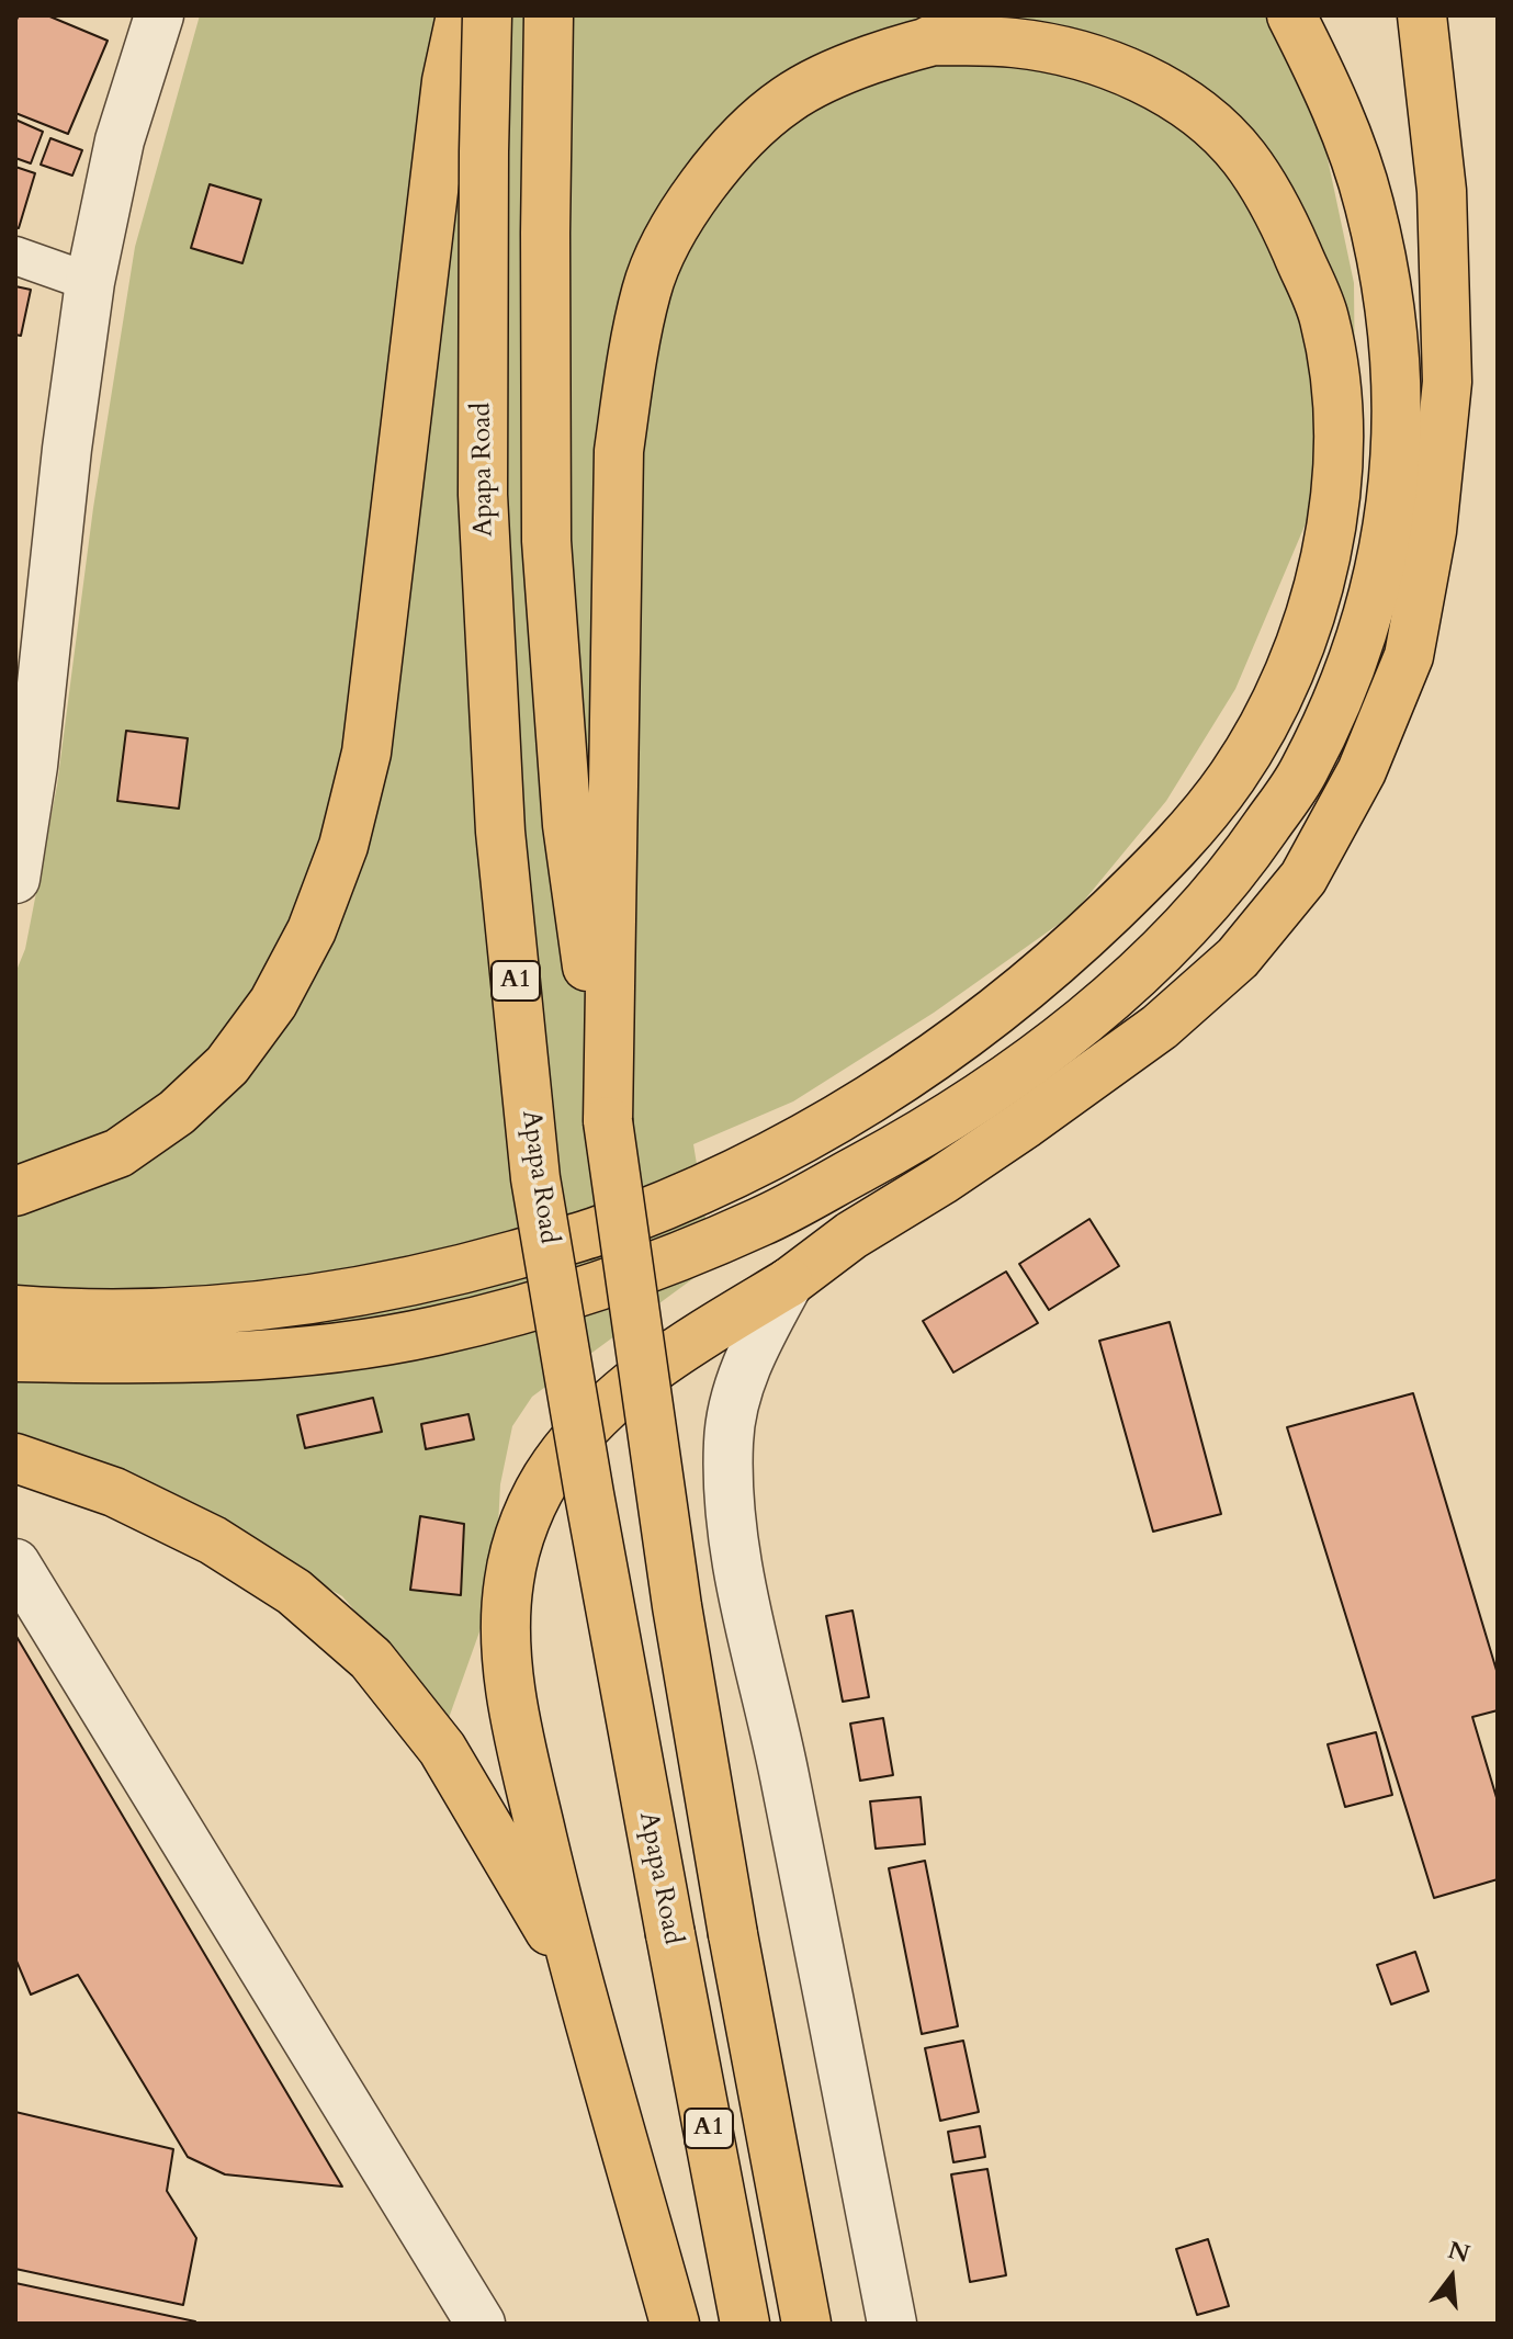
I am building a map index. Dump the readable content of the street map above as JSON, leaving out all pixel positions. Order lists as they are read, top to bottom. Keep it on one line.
{"streets":{"main road":["Apapa Road","A1"]},"north":"top"}
